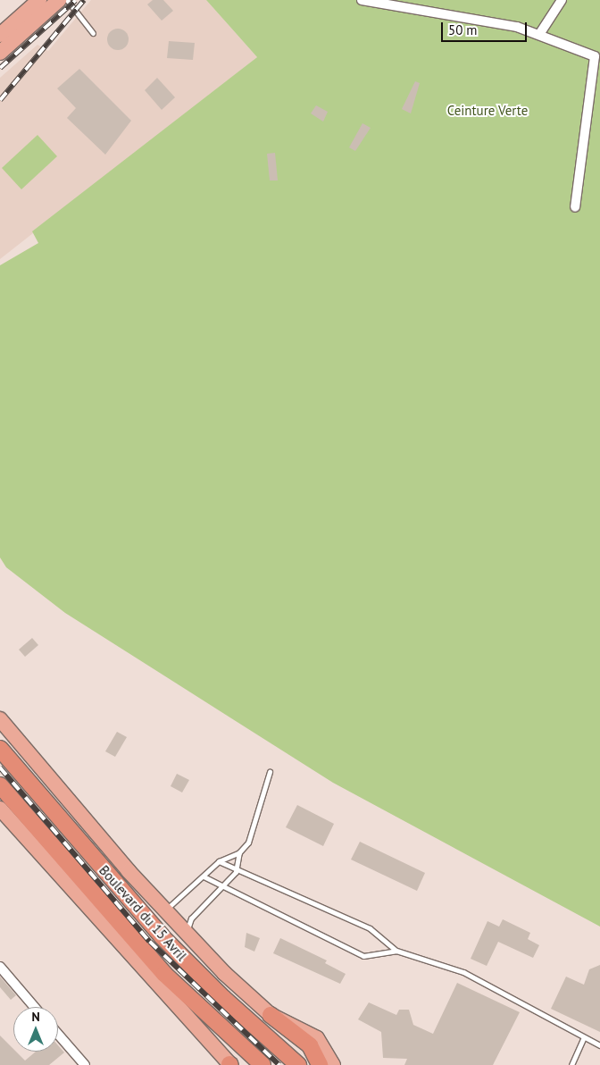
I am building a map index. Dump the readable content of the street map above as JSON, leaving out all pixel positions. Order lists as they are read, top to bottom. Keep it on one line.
{"streets":{"highway":["Boulevard du 15 Avril"]},"parks":["Ceinture Verte"],"scale_bar":"50 m","north":"top"}
